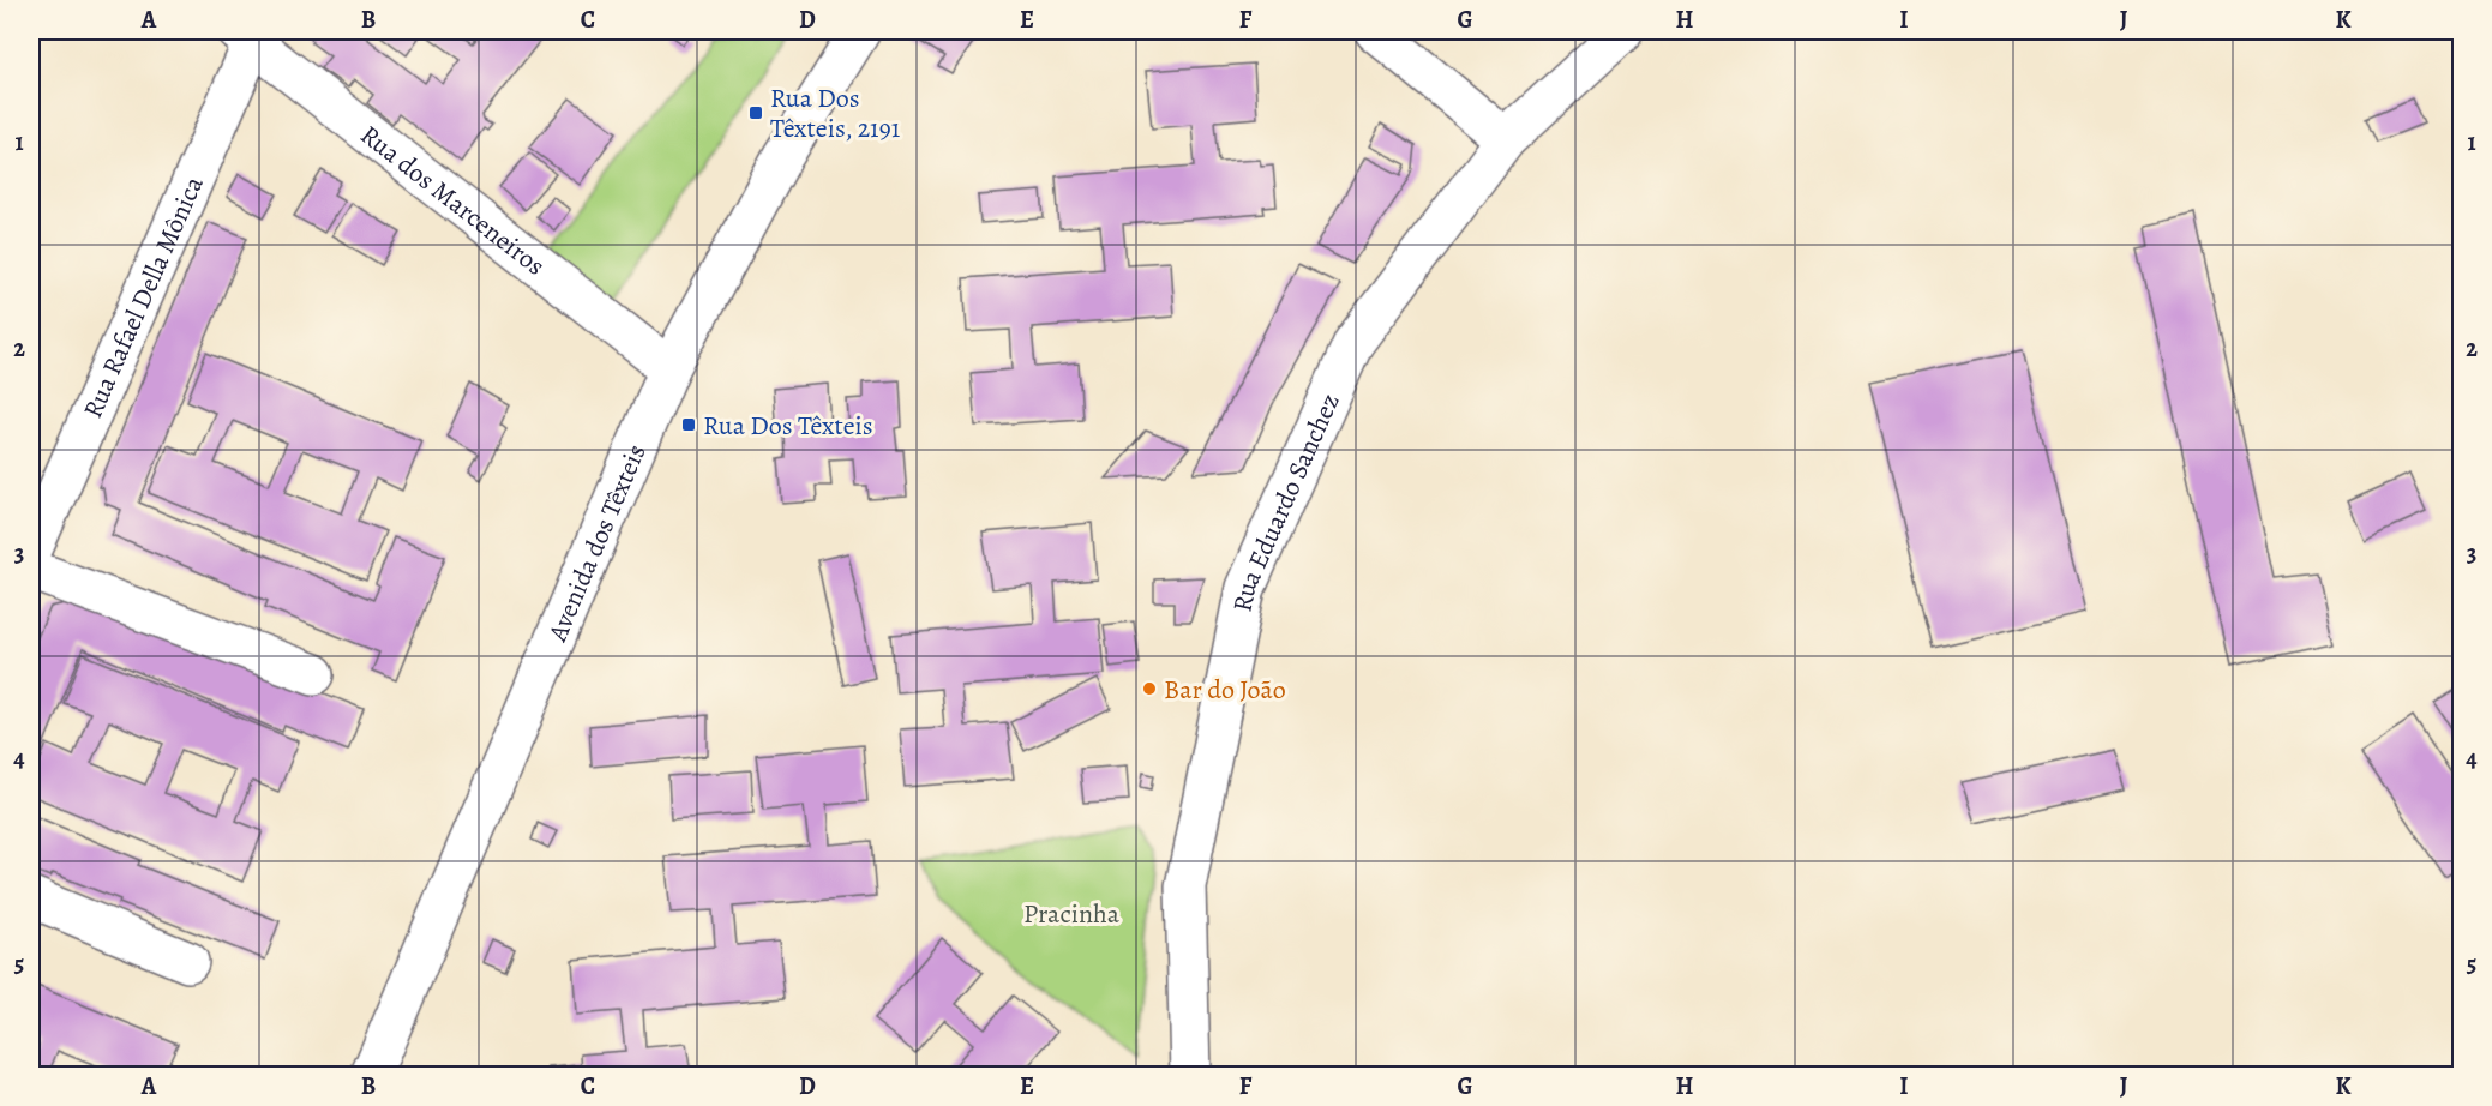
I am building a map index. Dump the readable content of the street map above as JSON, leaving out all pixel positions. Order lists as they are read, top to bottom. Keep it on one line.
{"streets":{"street":["Rua dos Marceneiros","Rua Rafael Della Mônica","Rua Eduardo Sanchez","Avenida dos Têxteis"]},"crossings":[["Rua dos Marceneiros","Rua Rafael Della Mônica"],["Rua dos Marceneiros","Avenida dos Têxteis"]],"parks":["Pracinha"],"places":{"transit":["Rua Dos Têxteis, 2191","Rua Dos Têxteis"],"other":["Bar do João"]},"grid":{"columns":["A","B","C","D","E","F","G","H","I","J","K"],"rows":["1","2","3","4","5"]}}
